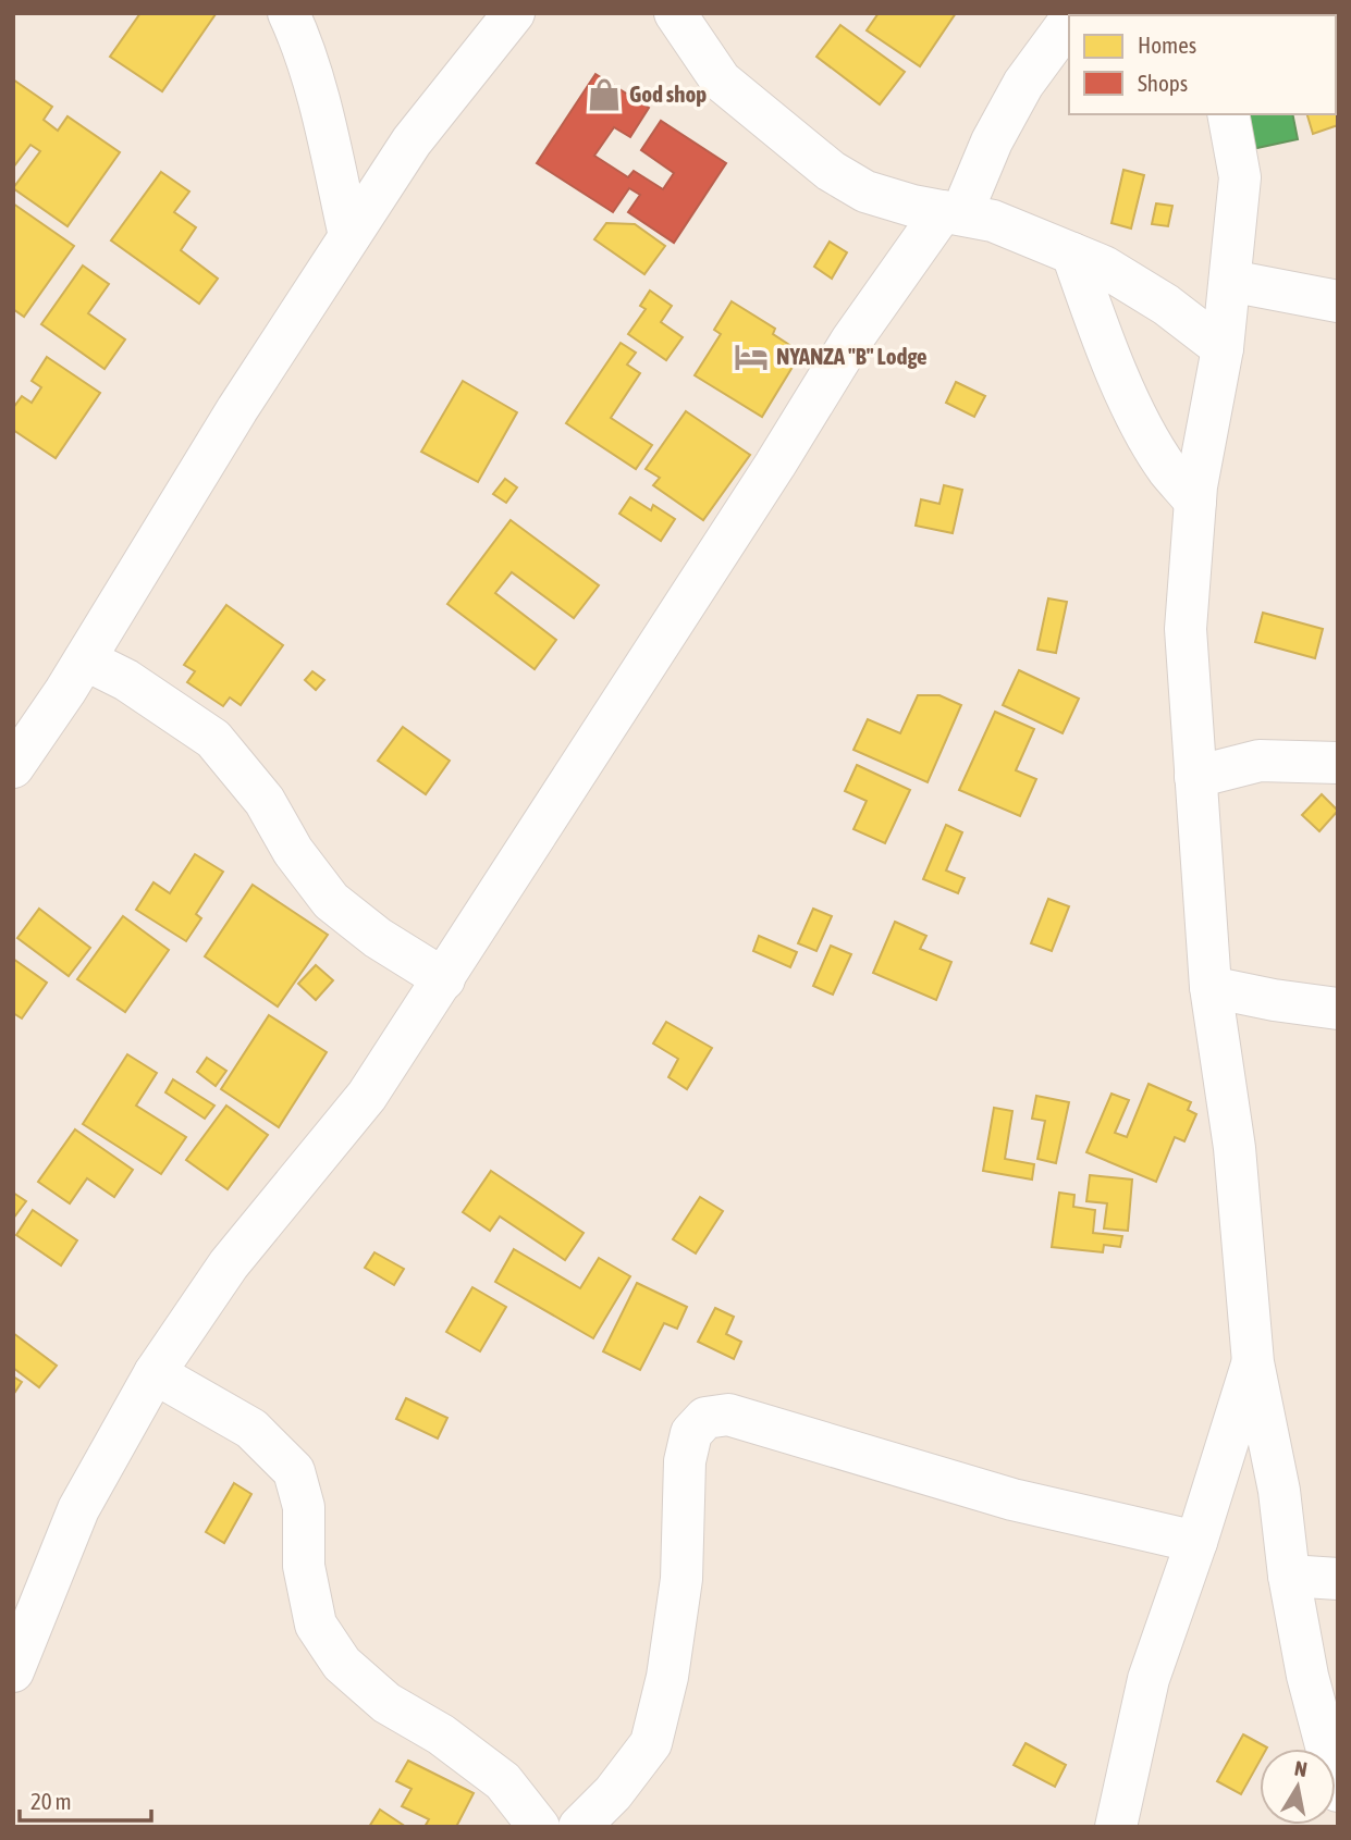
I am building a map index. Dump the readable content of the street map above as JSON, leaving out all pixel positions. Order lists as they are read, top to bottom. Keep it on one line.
{"places":{"shop":["God shop"],"hotel":["NYANZA \"B\" Lodge"]},"legend":["Homes","Shops"],"scale_bar":"20 m","north":"top"}
